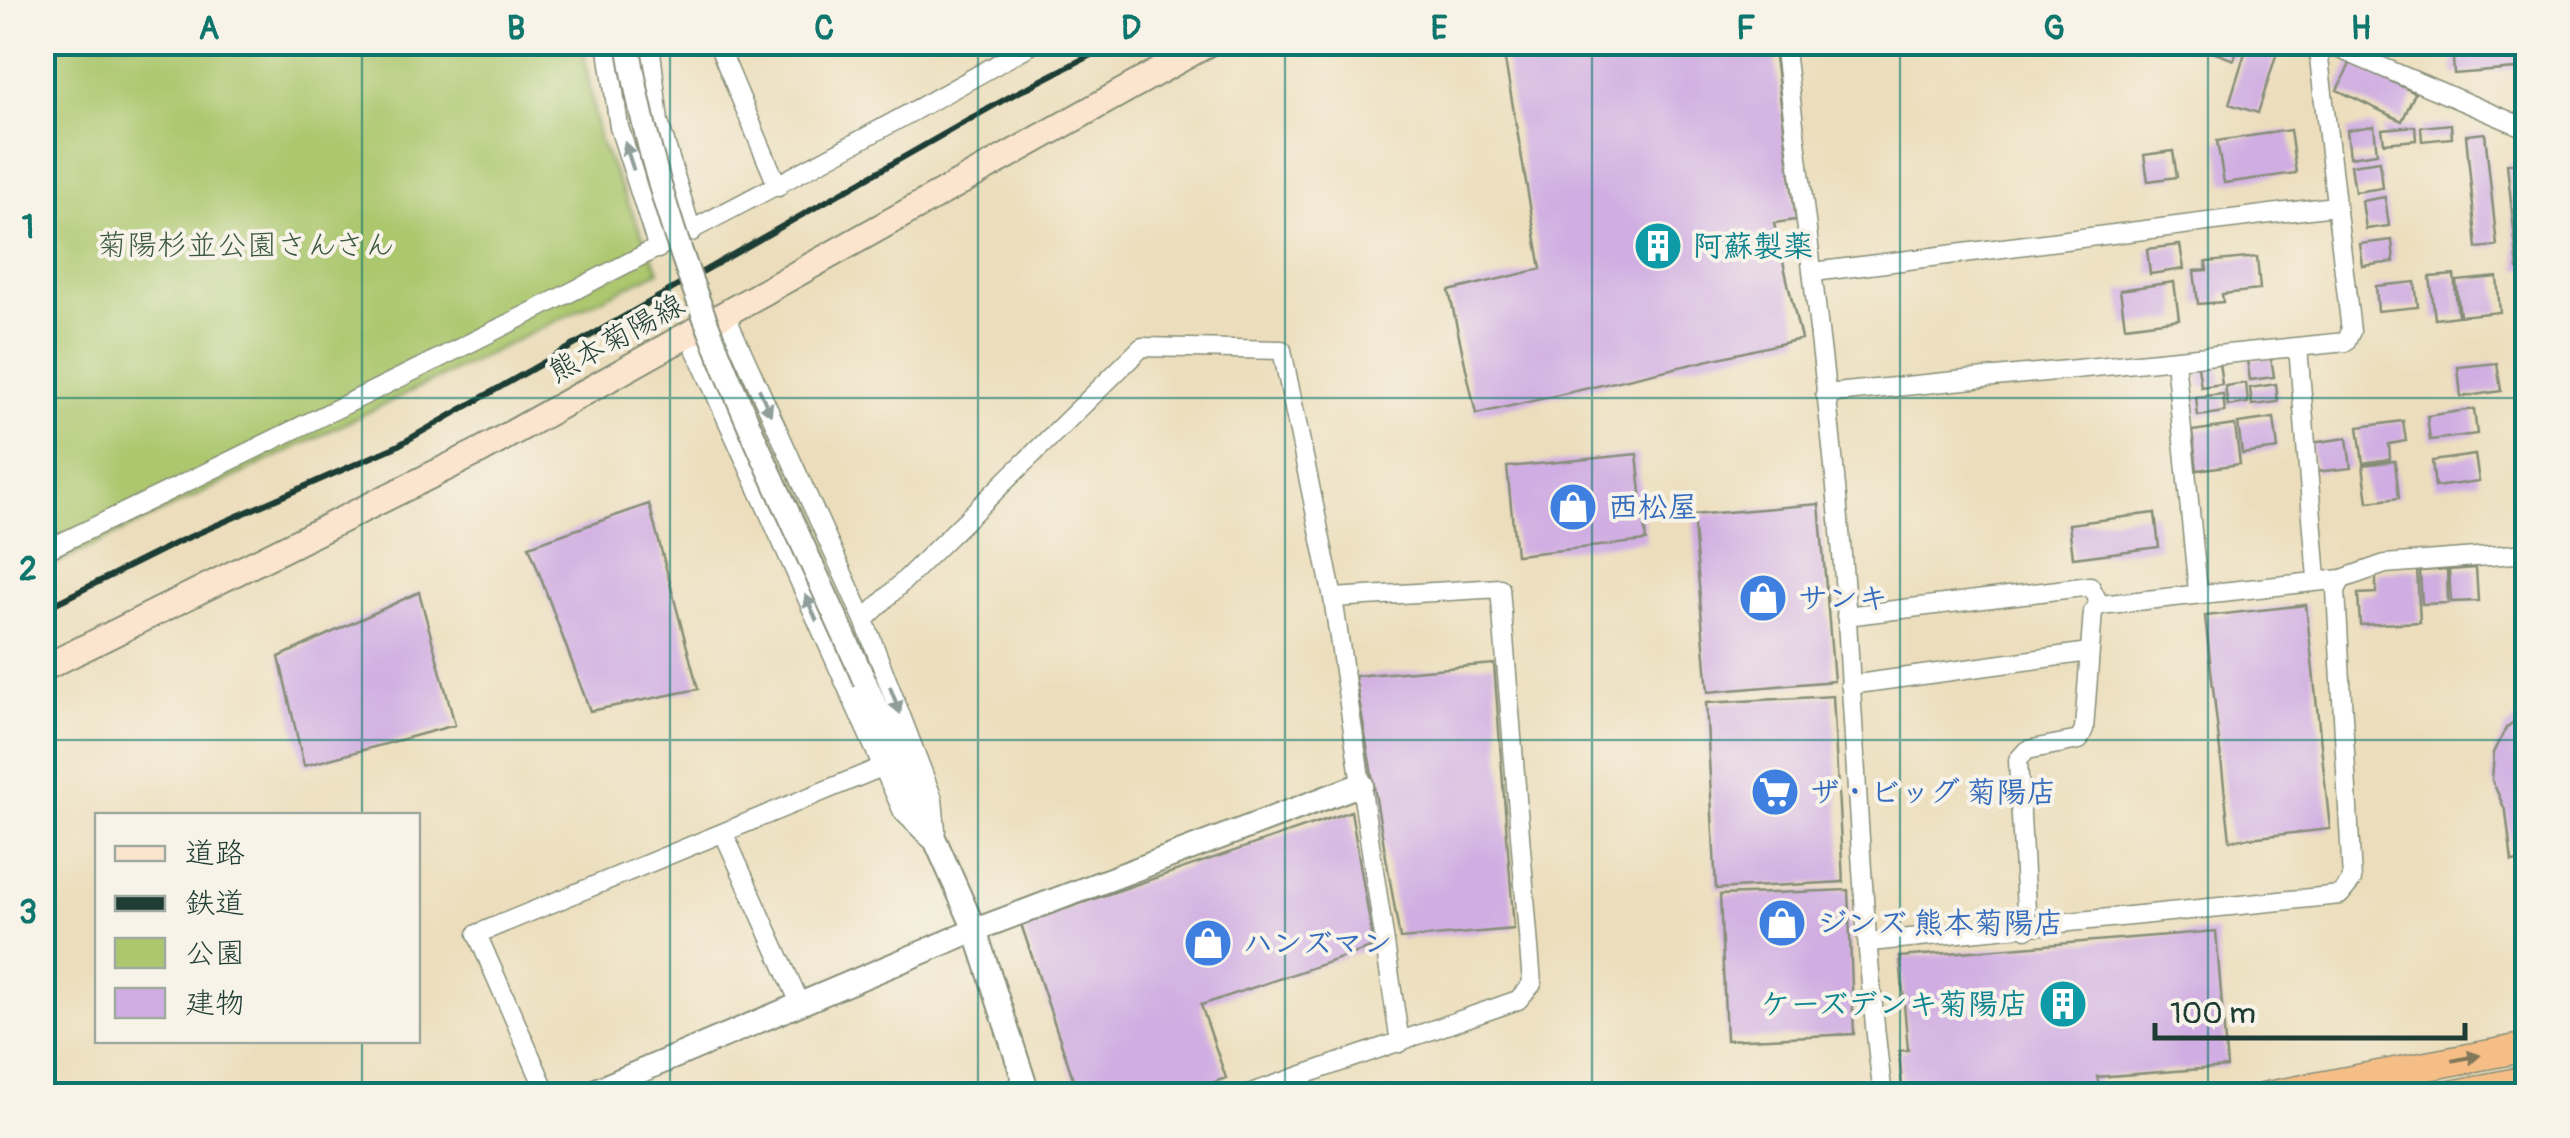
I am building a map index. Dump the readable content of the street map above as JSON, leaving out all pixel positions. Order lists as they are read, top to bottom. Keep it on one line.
{"streets":{"main road":["熊本菊陽線"]},"parks":["菊陽杉並公園さんさん"],"places":{"building":["阿蘇製薬","ケーズデンキ菊陽店"],"shop":["西松屋","サンキ","ジンズ 熊本菊陽店","ハンズマン"],"supermarket":["ザ・ビッグ 菊陽店"]},"legend":["道路","鉄道","公園","建物"],"scale_bar":"100 m","grid":{"columns":["A","B","C","D","E","F","G","H"],"rows":["1","2","3"]}}
